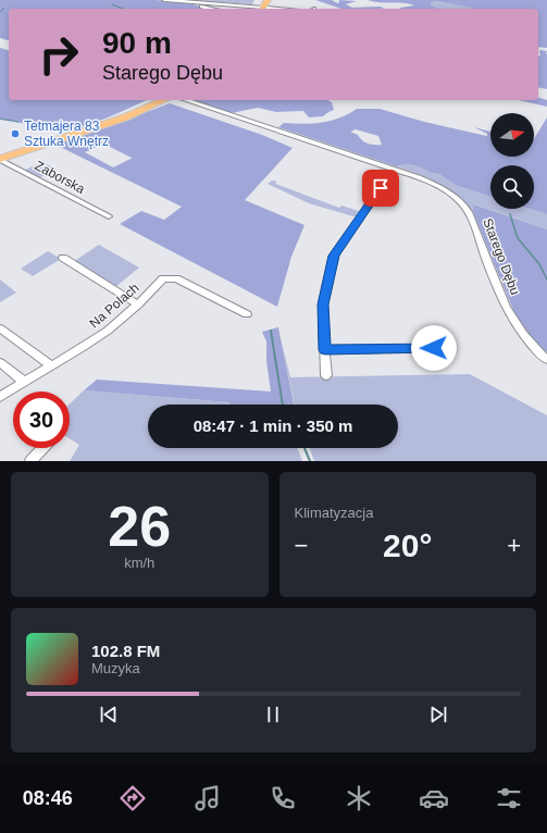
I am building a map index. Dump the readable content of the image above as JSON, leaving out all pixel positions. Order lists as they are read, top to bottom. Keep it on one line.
{"streets":{"street":["Zaborska","Starego Dębu","Na Polach"]},"places":["Tetmajera 83 Sztuka Wnętrz"],"north":"right","page":{"turn":["90 m","Starego Dębu"],"limit":"30","trip":"08:47 · 1 min · 350 m","tile":[["26","km/h"],"Klimatyzacja"],"heat":["−","20°","+"],"song":["102.8 FM","Muzyka"],"tabs":"08:46"}}
